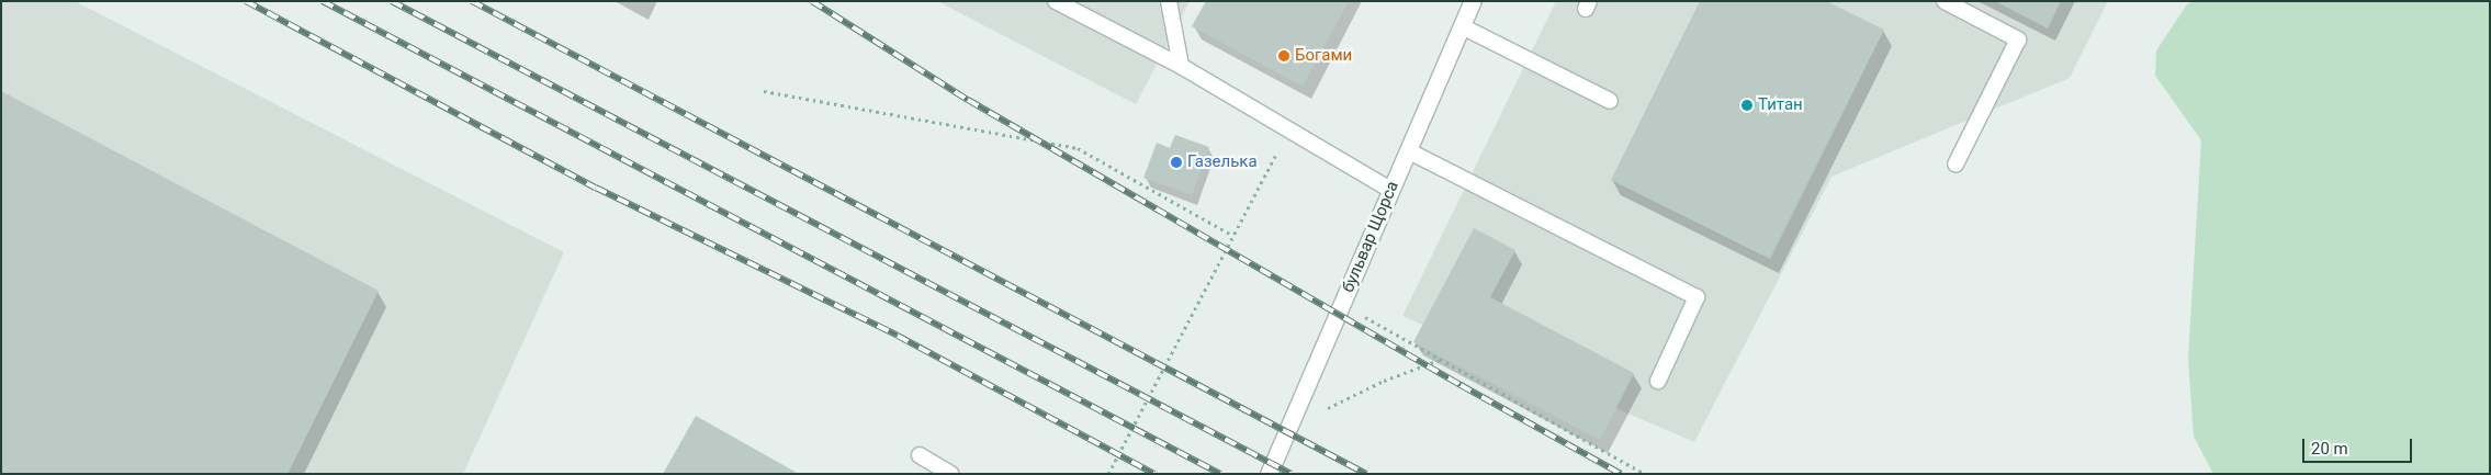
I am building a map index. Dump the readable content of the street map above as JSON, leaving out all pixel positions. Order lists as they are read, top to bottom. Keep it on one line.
{"streets":{"main road":["бульвар Щорса"]},"places":["Богами","Титан","Газелька"],"scale_bar":"20 m"}
